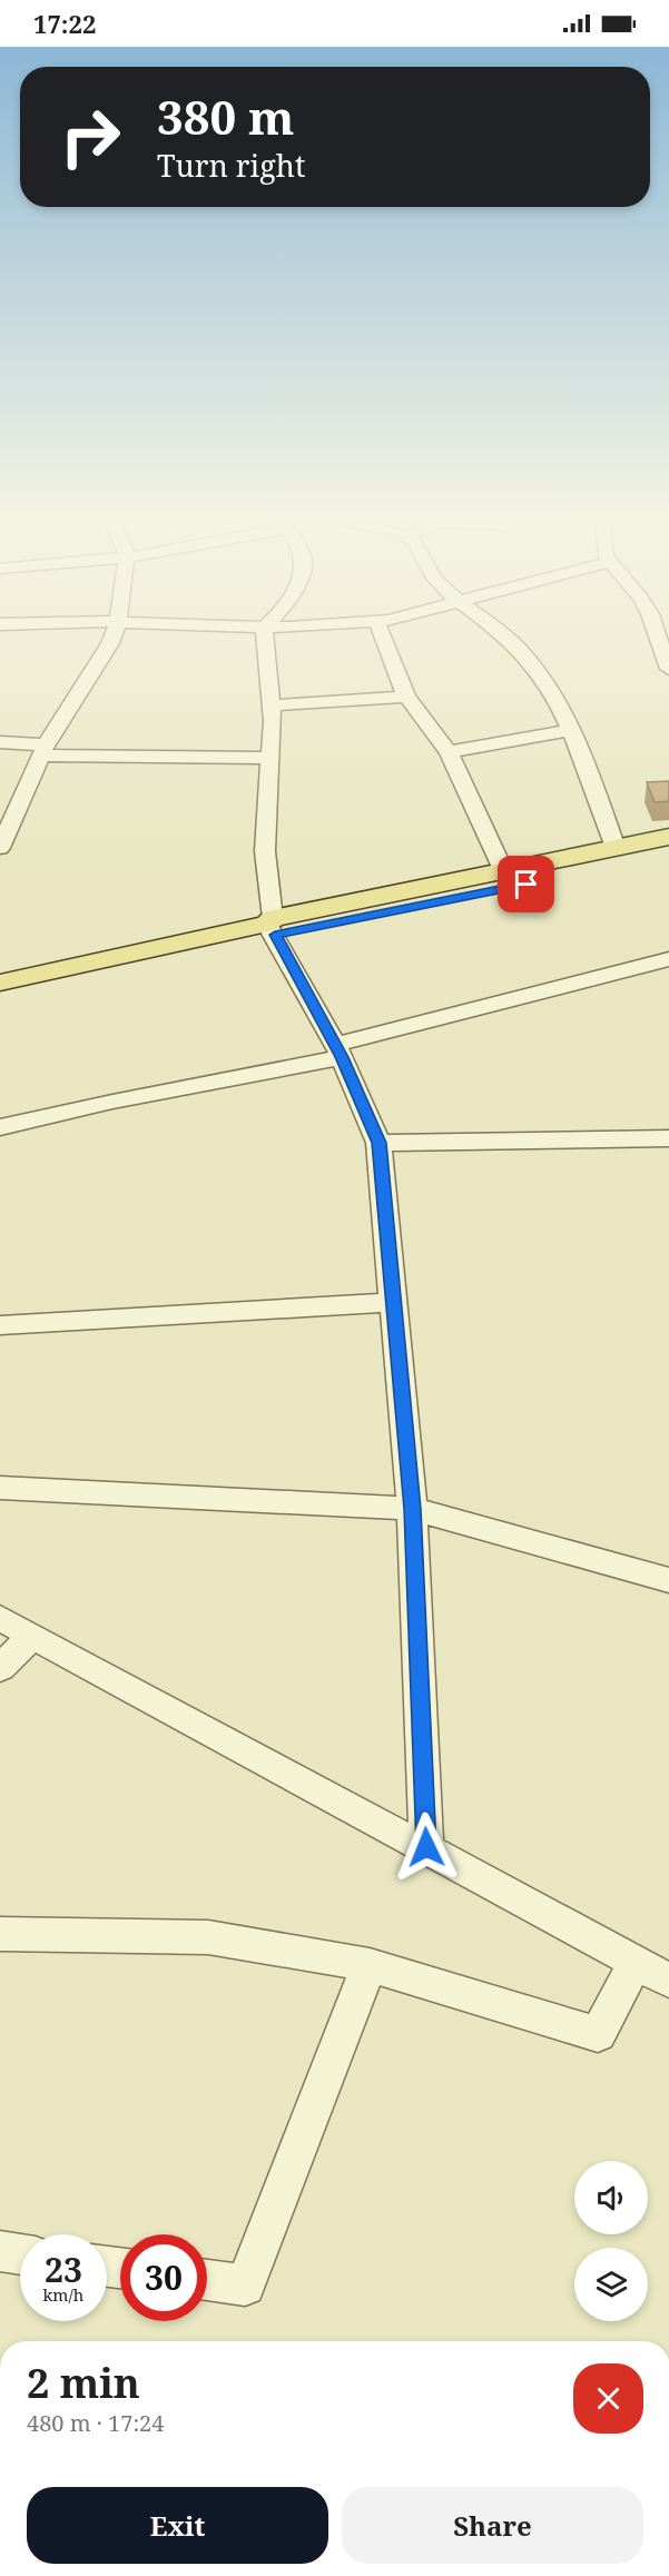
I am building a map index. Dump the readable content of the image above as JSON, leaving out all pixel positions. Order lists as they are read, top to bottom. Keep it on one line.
{"page":{"status":"17:22","turn":["380 m","Turn right"],"speed":"23 km/h","limit":"30","heading":["2 min","480 m · 17:24"],"buttons":["Exit","Share"]}}
